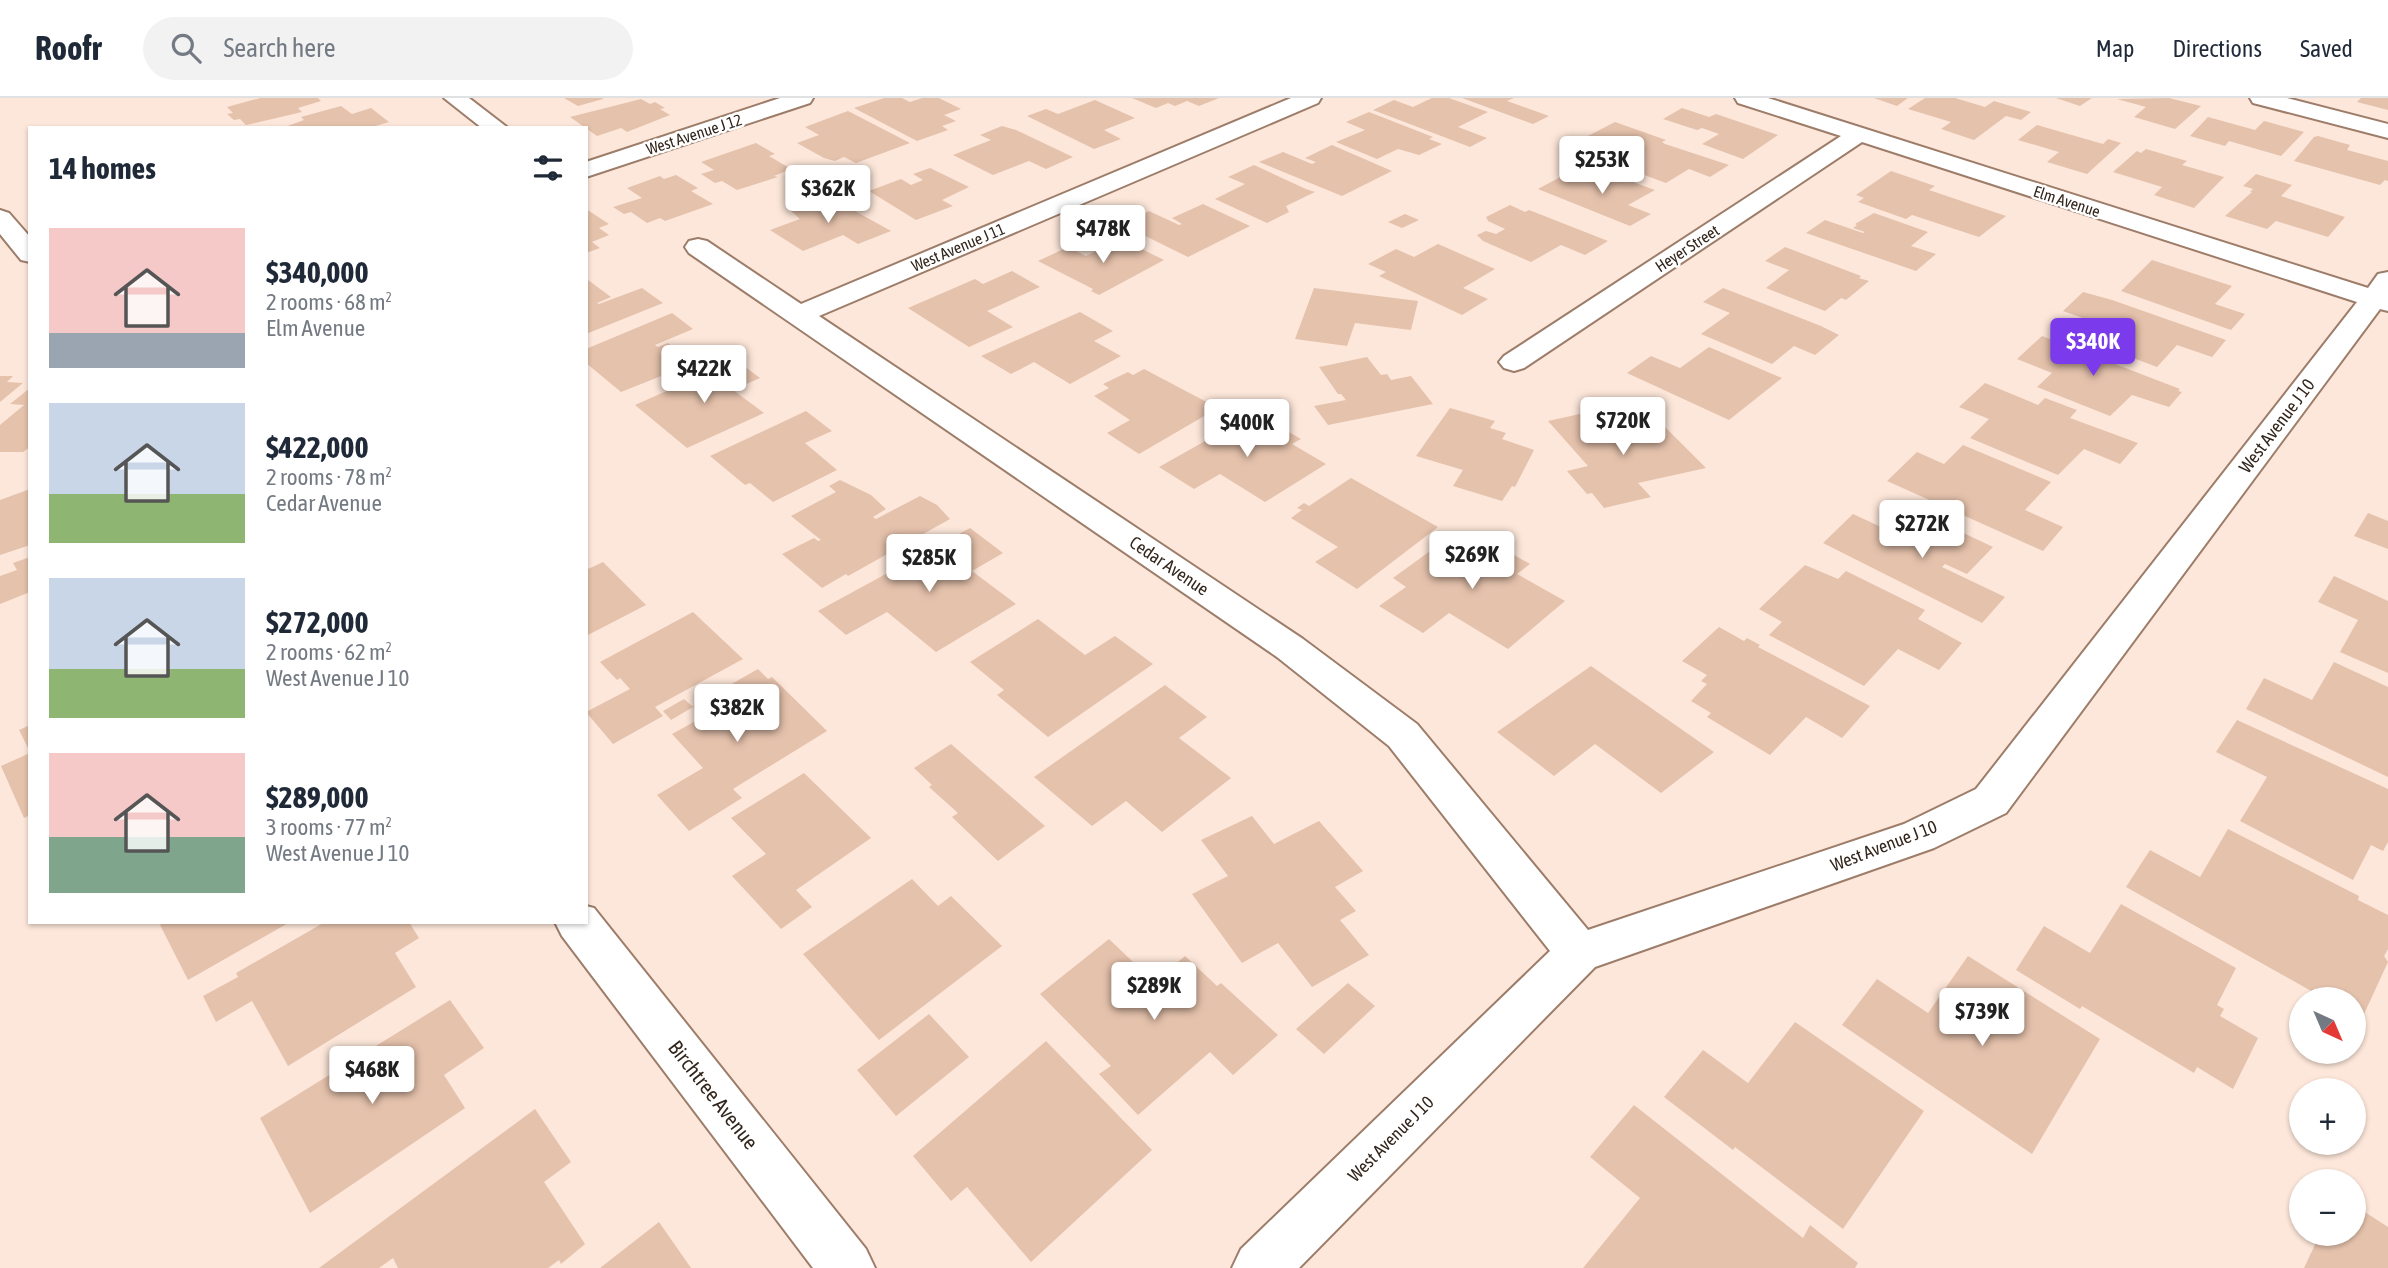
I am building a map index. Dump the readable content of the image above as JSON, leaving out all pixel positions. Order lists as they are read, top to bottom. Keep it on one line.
{"streets":{"street":["West Avenue J 12","Elm Avenue","West Avenue J 11","Heyer Street","West Avenue J 10","Cedar Avenue","Birchtree Avenue"]},"crossings":[["Elm Avenue","Heyer Street"],["Elm Avenue","West Avenue J 10"],["West Avenue J 11","Cedar Avenue"],["West Avenue J 10","Cedar Avenue"]],"north":"bottom right","page":{"header":"Roofr","search":"Search here","nav":["Map","Directions","Saved"],"heading":"14 homes","price":["$253K","$362K","$478K","$340K","$422K","$720K","$400K","$272K","$269K","$285K","$382K","$289K","$739K","$468K"],"list":[{"name":"$340,000","note":"2 rooms · 68 m² · Elm Avenue"},{"name":"$422,000","note":"2 rooms · 78 m² · Cedar Avenue"},{"name":"$272,000","note":"2 rooms · 62 m² · West Avenue J 10"},{"name":"$289,000","note":"3 rooms · 77 m² · West Avenue J 10"}],"map_buttons":["+","−"]}}
